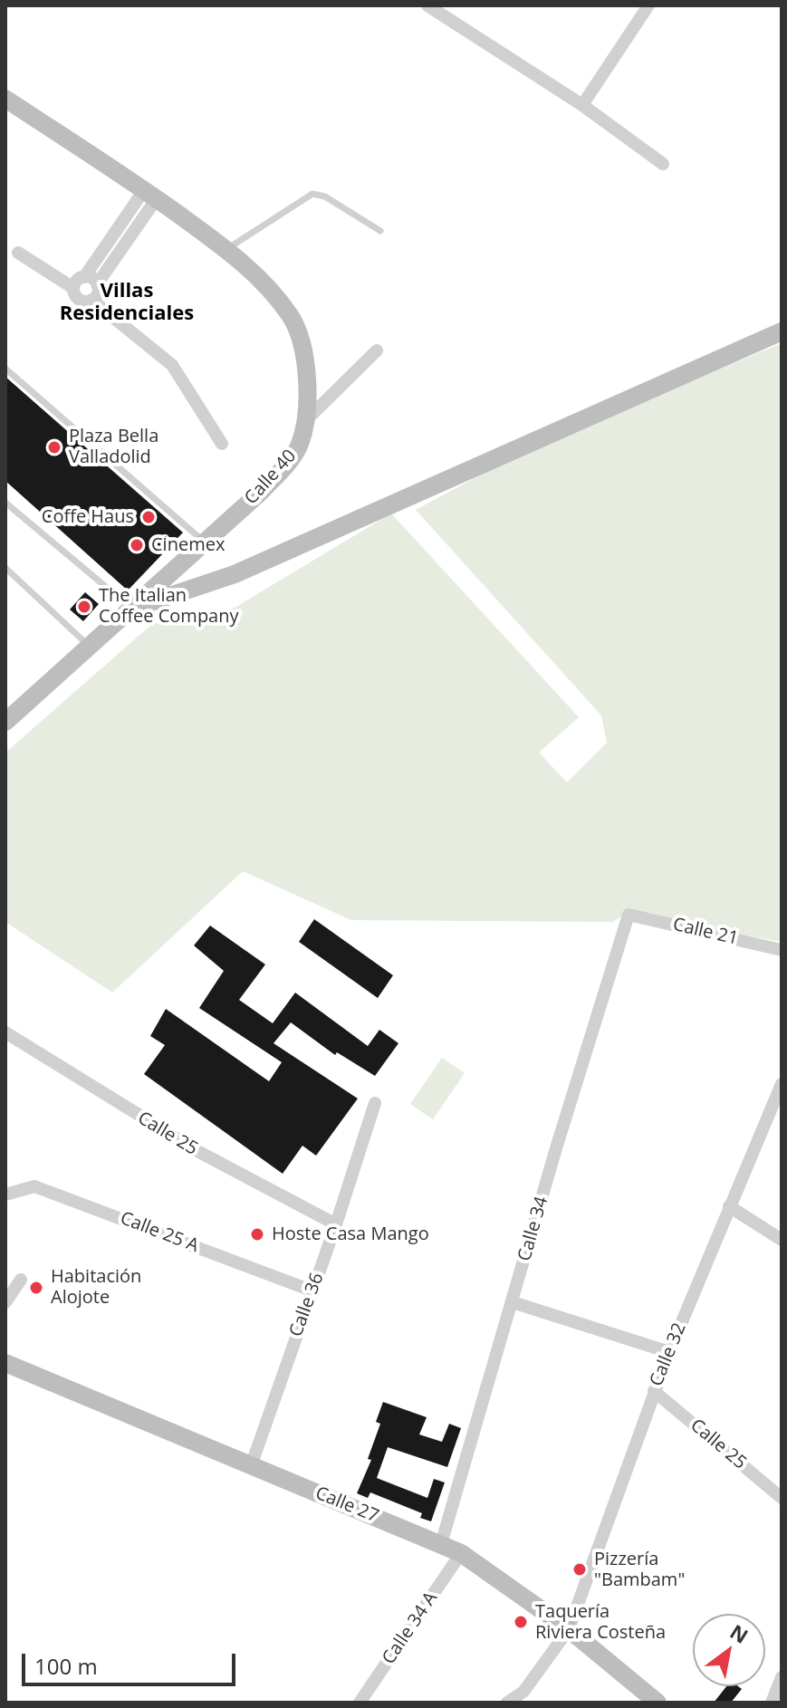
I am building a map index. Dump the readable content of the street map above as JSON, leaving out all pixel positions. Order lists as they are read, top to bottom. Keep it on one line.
{"streets":{"main road":["Calle 40","Calle 27"],"street":["Calle 21","Calle 25","Calle 34","Calle 25 A","Calle 36","Calle 32","Calle 34 A"]},"crossings":[["Calle 21","Calle 34"],["Calle 25","Calle 36"],["Calle 25","Calle 32"],["Calle 34","Calle 27"],["Calle 25 A","Calle 36"],["Calle 36","Calle 27"],["Calle 32","Calle 27"],["Calle 27","Calle 34 A"]],"districts":["Villas Residenciales"],"places":["Plaza Bella Valladolid","Coffe Haus","Cinemex","The Italian Coffee Company","Hoste Casa Mango","Habitación Alojote","Pizzería \"Bambam\"","Taquería Riviera Costeña"],"scale_bar":"100 m","north":"top right"}
